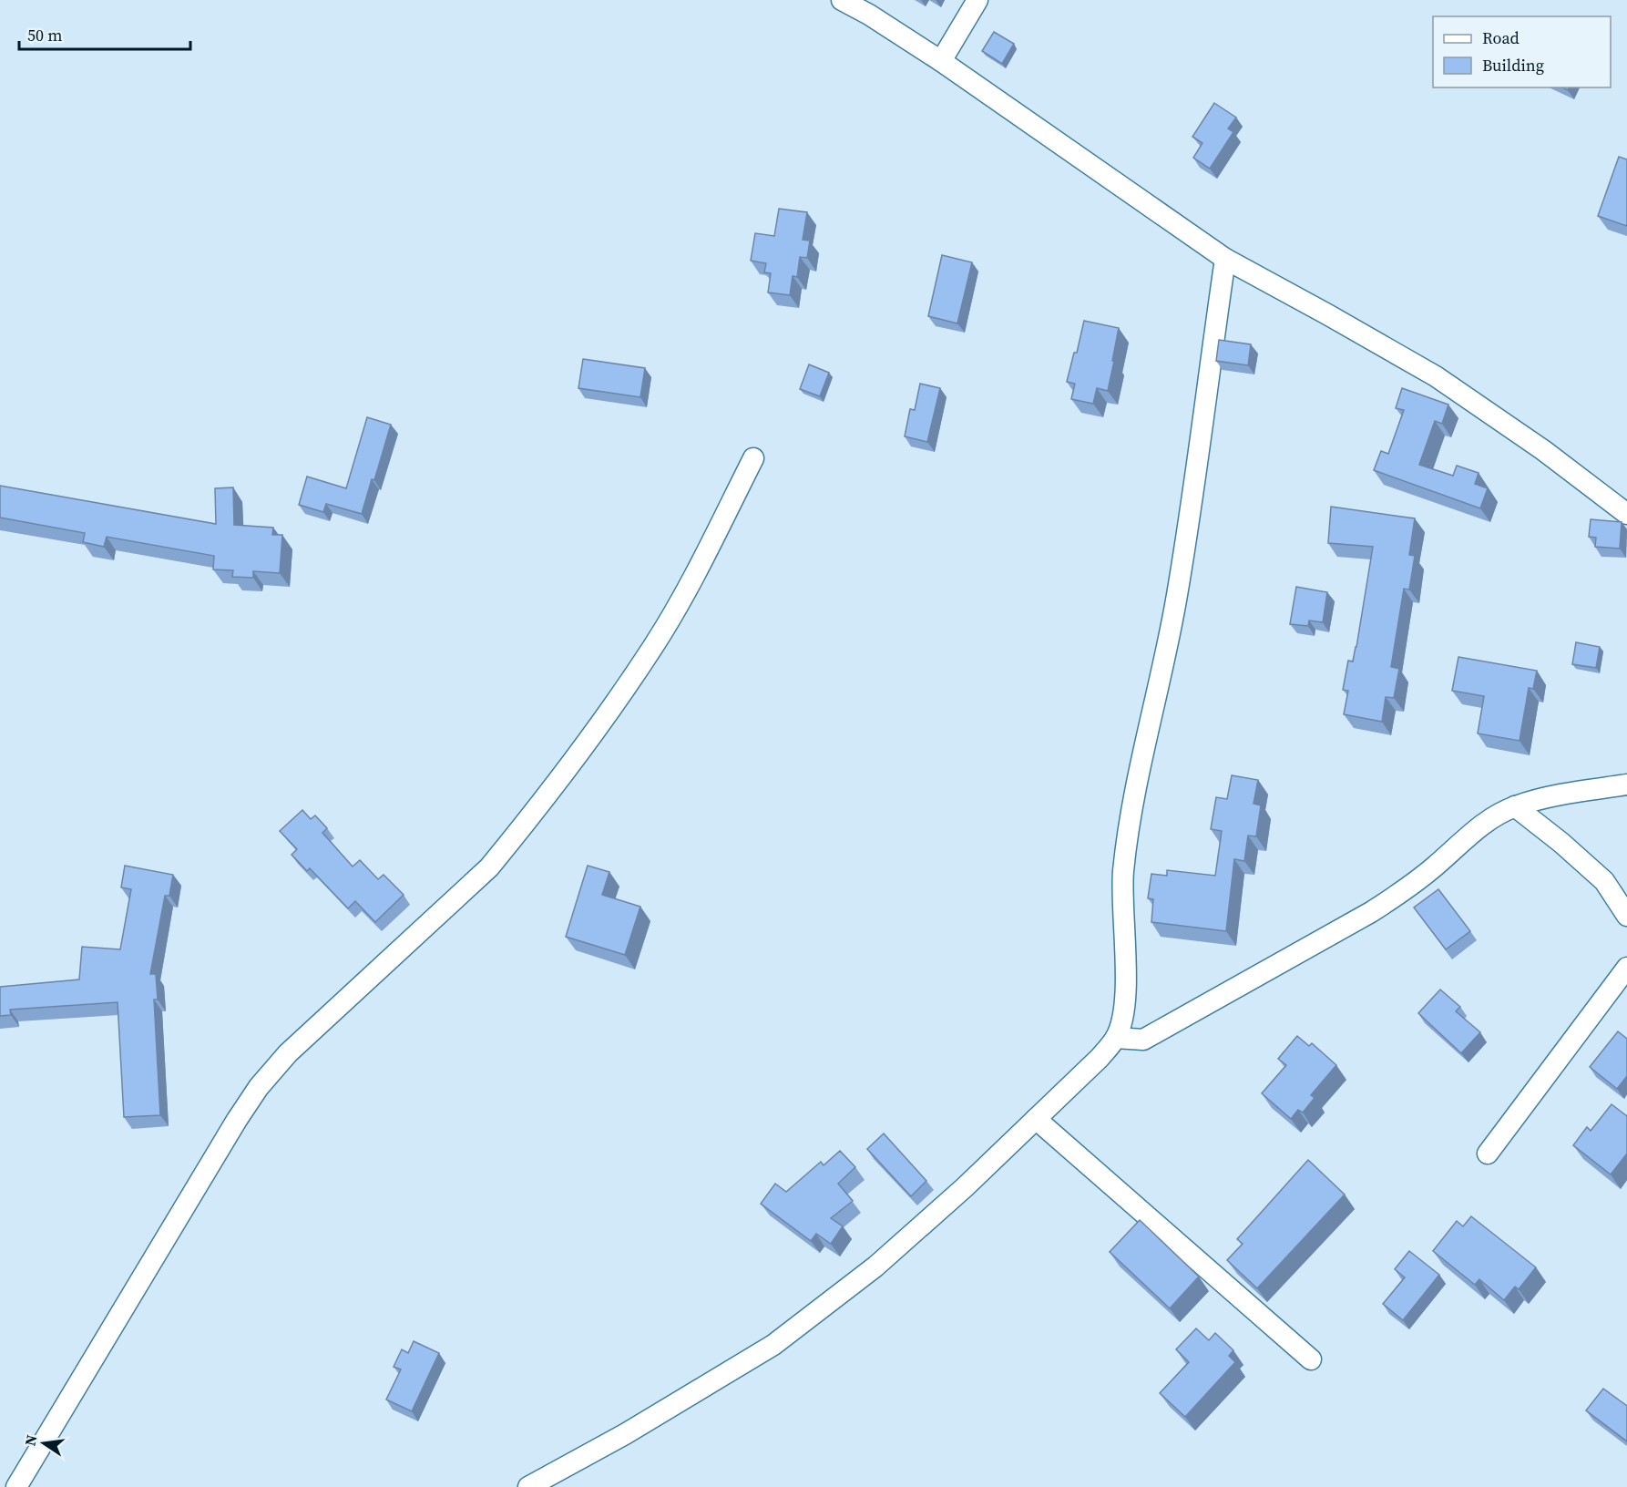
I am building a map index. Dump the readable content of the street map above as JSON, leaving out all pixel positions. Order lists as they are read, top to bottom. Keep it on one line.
{"legend":["Road","Building"],"scale_bar":"50 m","north":"left"}
